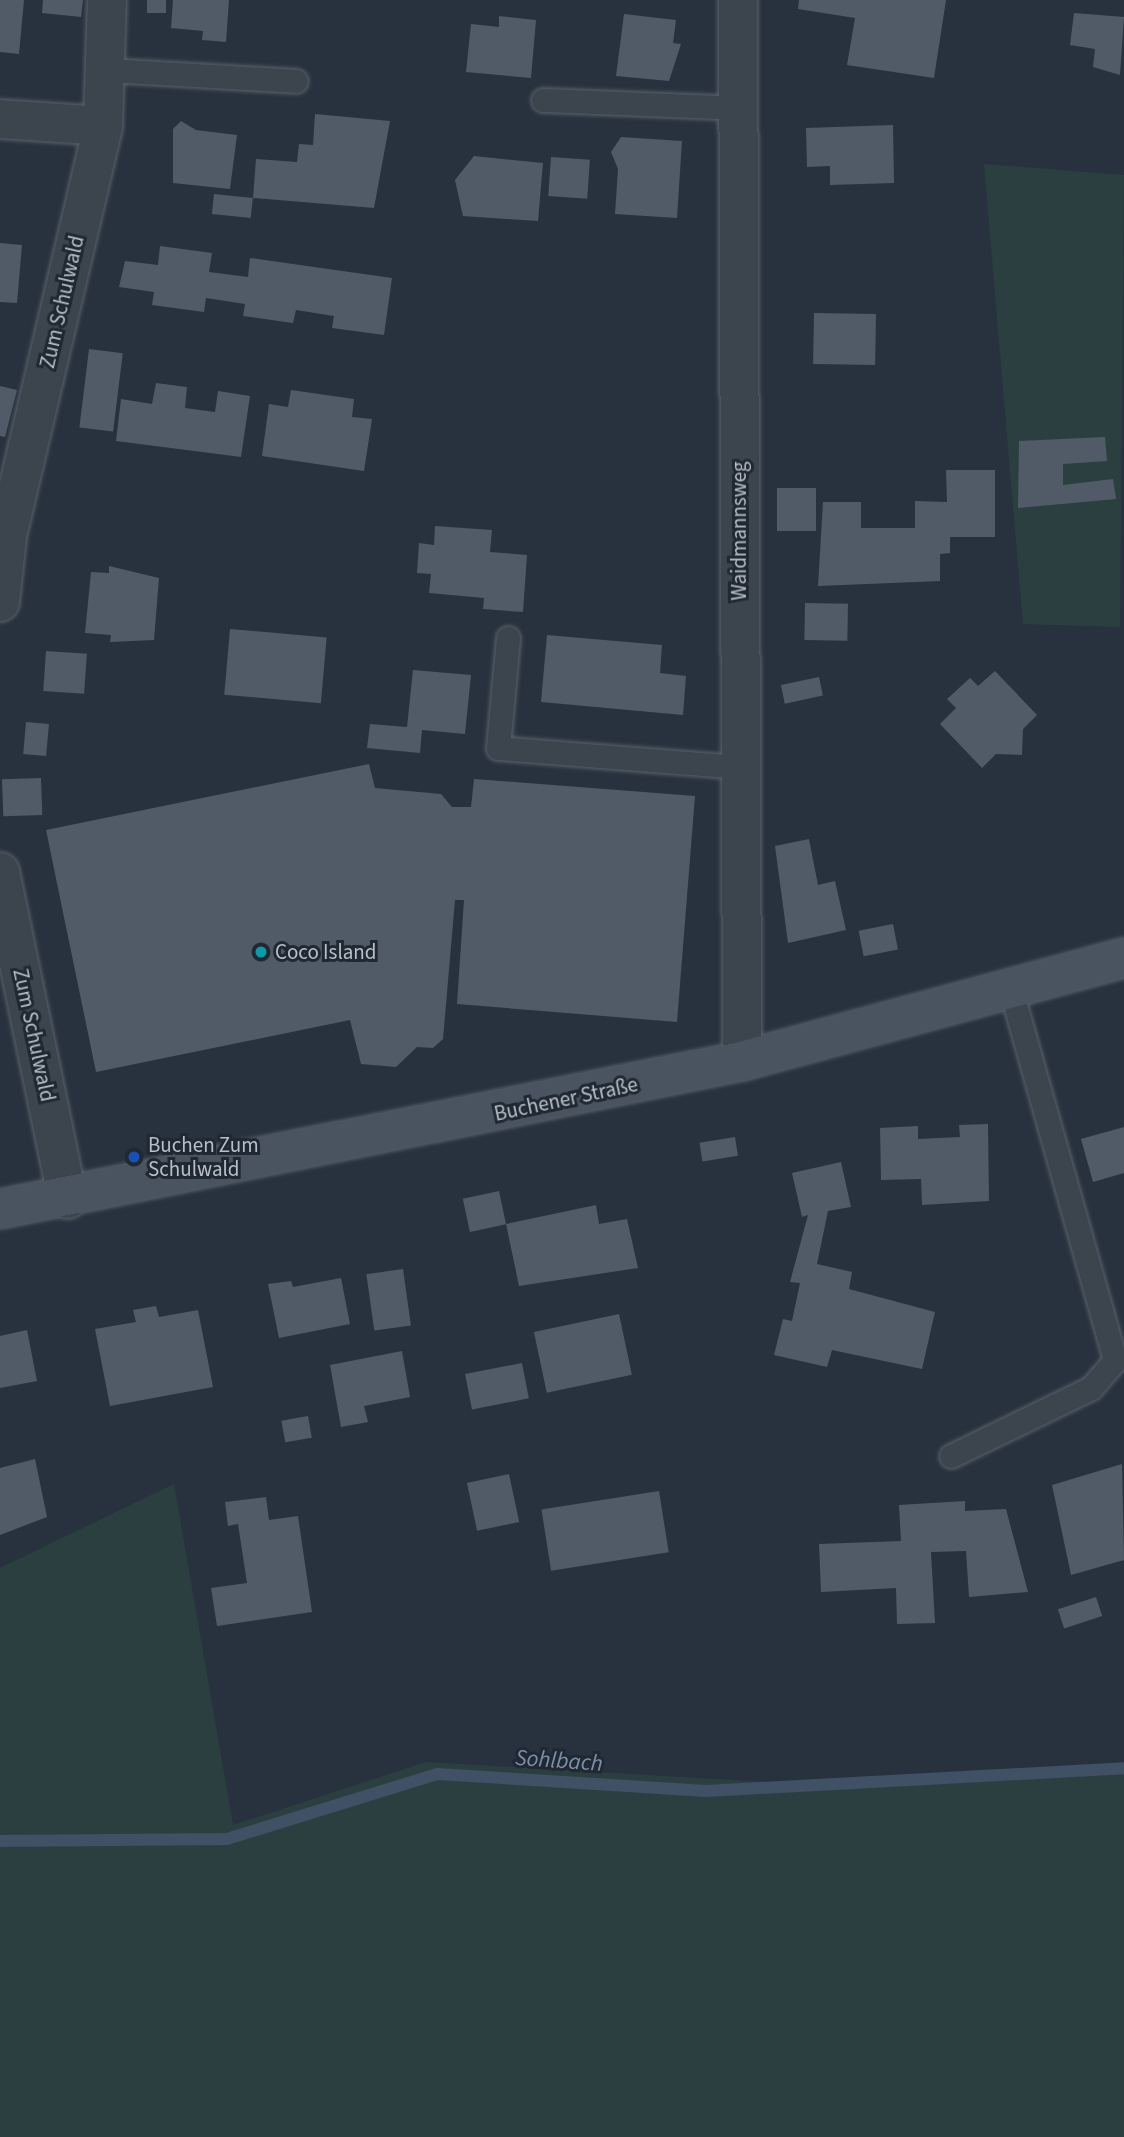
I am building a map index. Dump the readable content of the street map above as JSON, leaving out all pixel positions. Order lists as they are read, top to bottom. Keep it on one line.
{"streets":{"street":["Zum Schulwald","Waidmannsweg","Buchener Straße"]},"crossings":[["Zum Schulwald","Buchener Straße"],["Waidmannsweg","Buchener Straße"]],"water":["Sohlbach"],"places":["Coco Island","Buchen Zum Schulwald"]}
